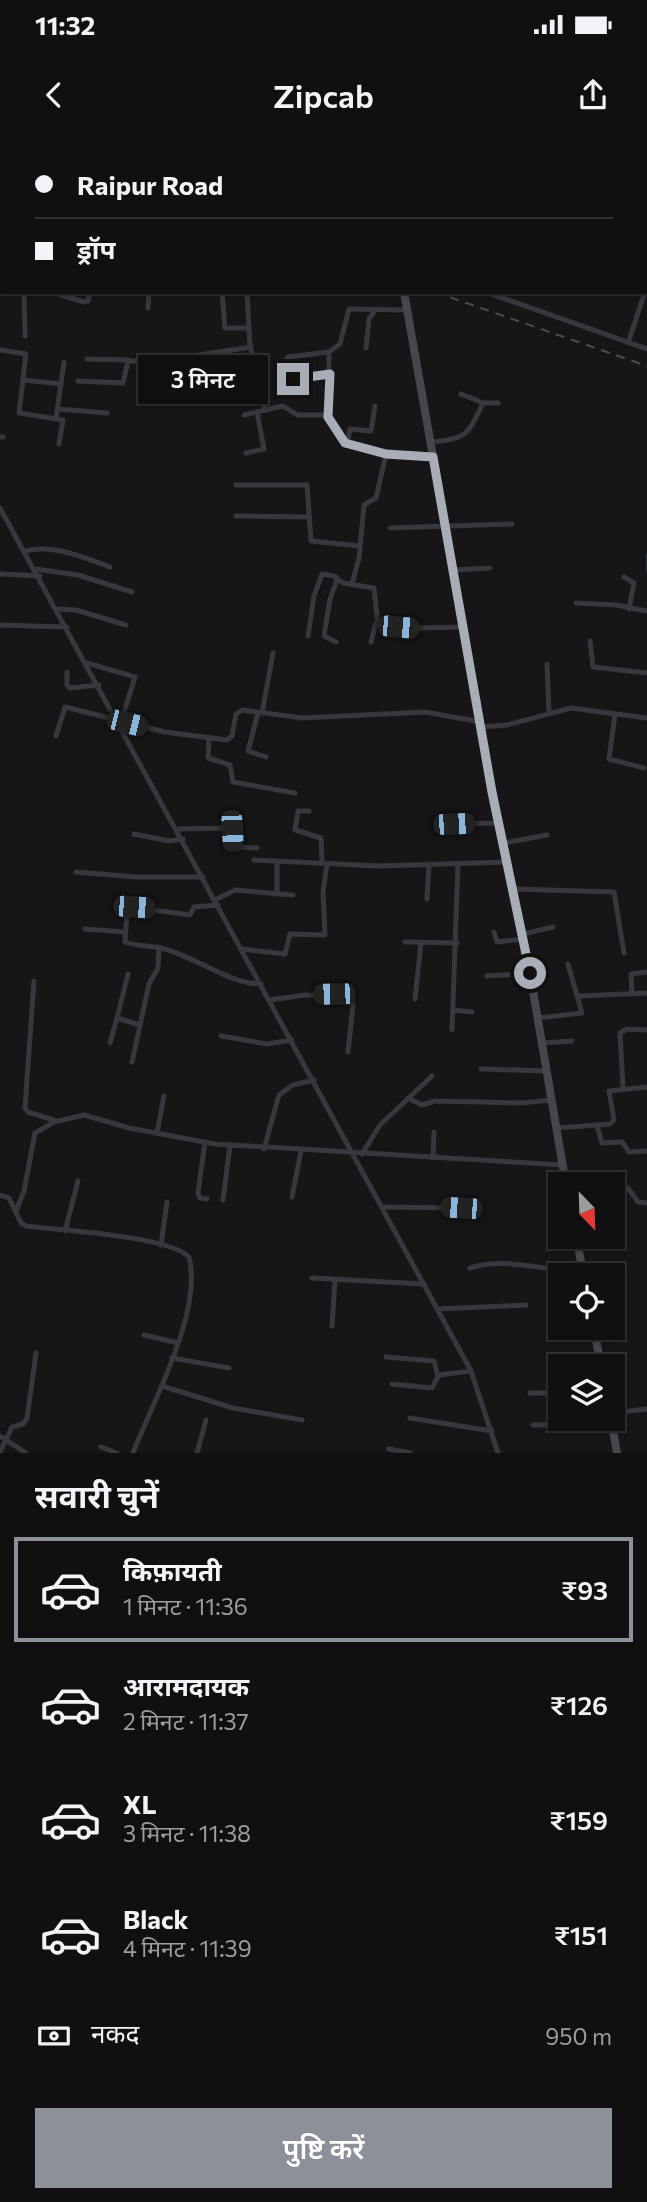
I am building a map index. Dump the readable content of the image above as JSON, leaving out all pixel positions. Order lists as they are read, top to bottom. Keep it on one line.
{"north":"bottom right","page":{"status":"11:32","header":"Zipcab","banner":["Raipur Road","ड्रॉप"],"bubble":"3 मिनट","heading":"सवारी चुनें","list":[{"name":"किफ़ायती","note":"1 मिनट · 11:36","value":"₹93"},{"name":"आरामदायक","note":"2 मिनट · 11:37","value":"₹126"},{"name":"XL","note":"3 मिनट · 11:38","value":"₹159"},{"name":"Black","note":"4 मिनट · 11:39","value":"₹151"}],"pay":["नकद","950 m"],"buttons":"पुष्टि करें"}}
